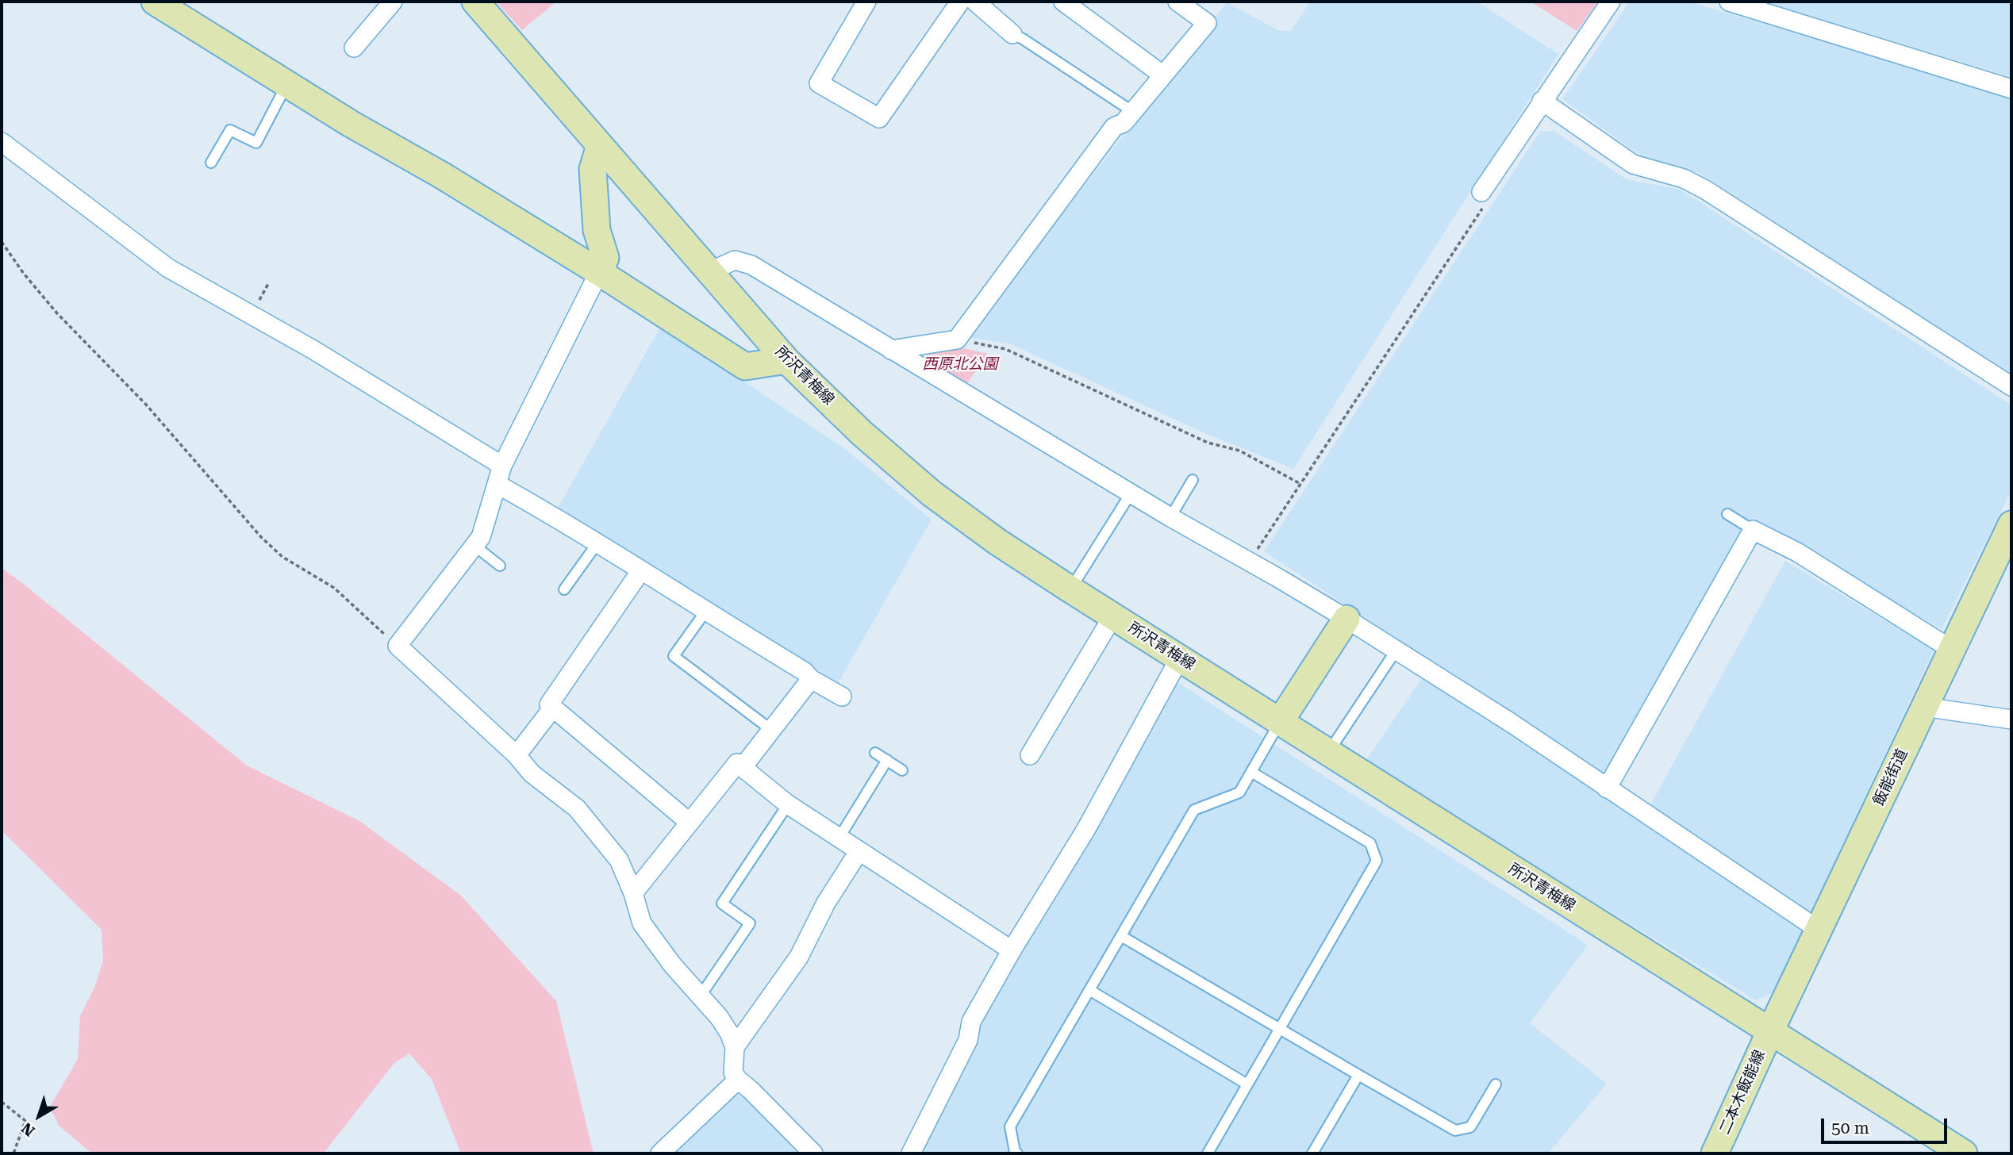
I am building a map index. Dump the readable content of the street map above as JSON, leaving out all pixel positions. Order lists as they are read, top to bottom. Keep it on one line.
{"streets":{"main road":["所沢青梅線","飯能街道","二本木飯能線"]},"crossings":[["所沢青梅線","飯能街道"],["所沢青梅線","二本木飯能線"],["飯能街道","二本木飯能線"]],"parks":["西原北公園"],"scale_bar":"50 m","north":"bottom left"}
